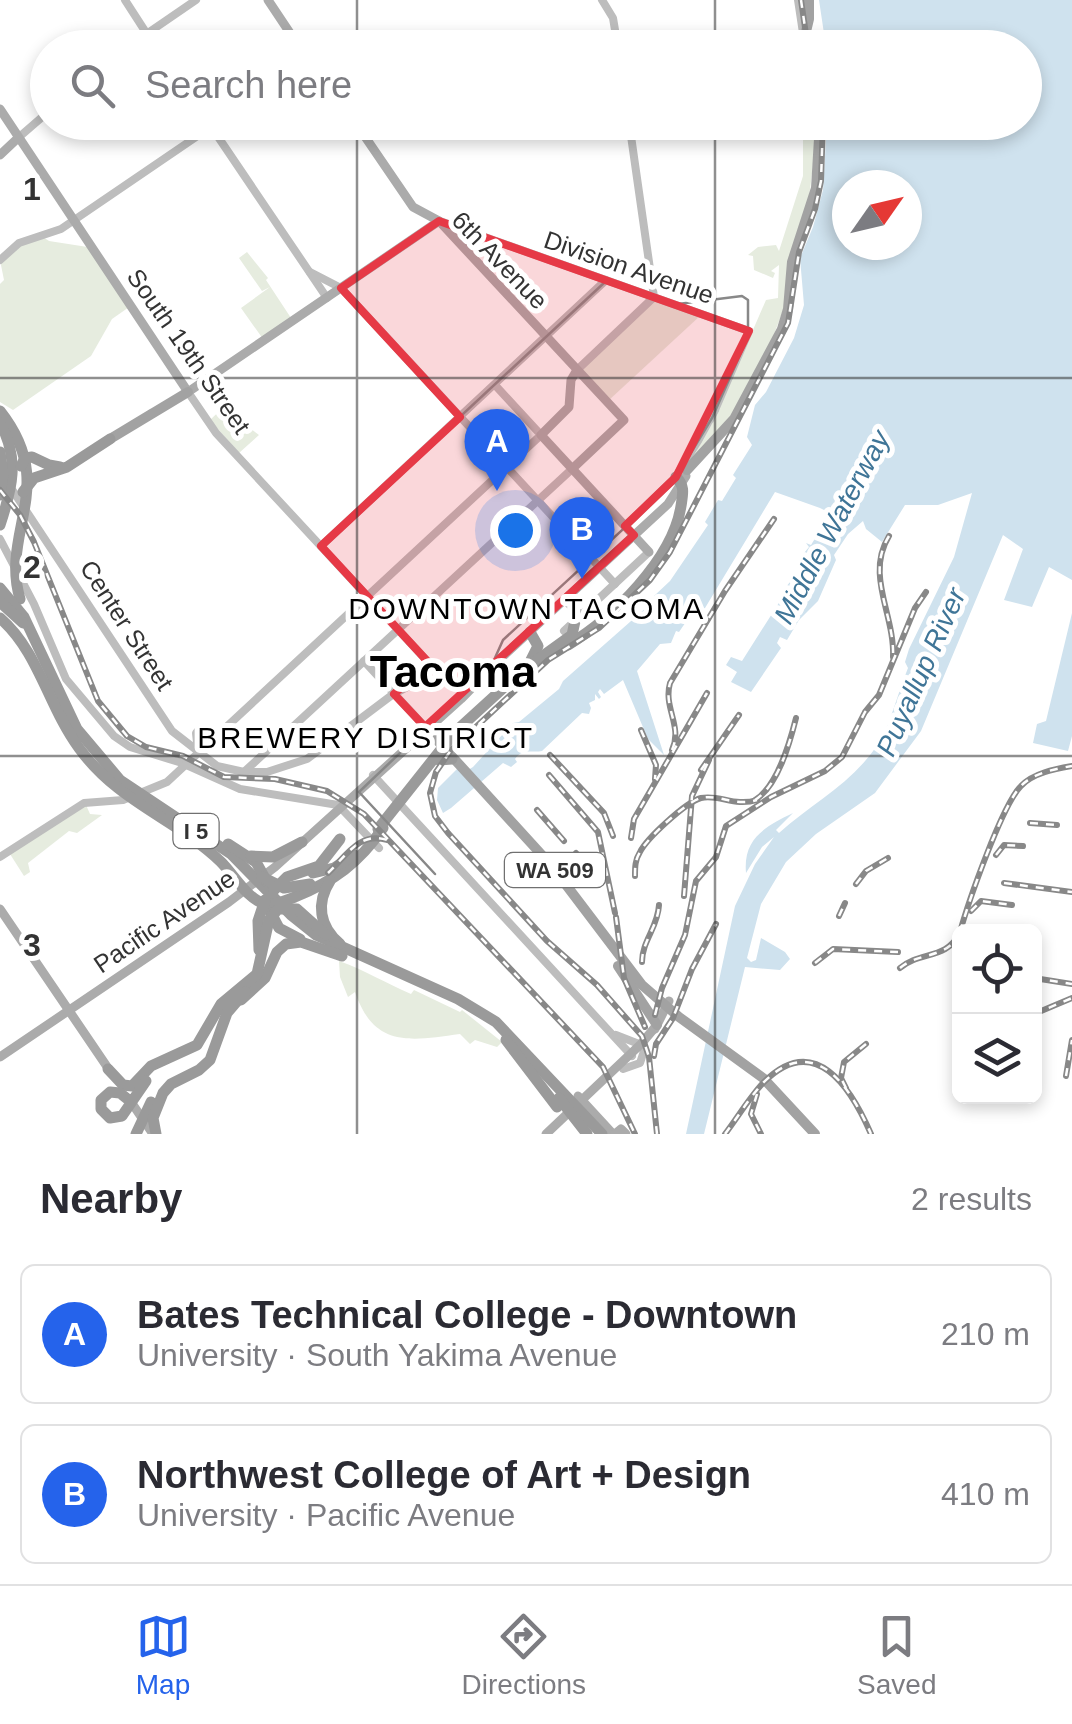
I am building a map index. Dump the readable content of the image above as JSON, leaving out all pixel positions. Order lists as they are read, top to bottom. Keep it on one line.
{"streets":{"highway":["I 5","WA 509"],"main road":["6th Avenue","Division Avenue","South 19th Street","Center Street","Pacific Avenue"]},"crossings":[["6th Avenue","Division Avenue"],["Division Avenue","Pacific Avenue"],["I 5","Pacific Avenue"],["WA 509","Pacific Avenue"]],"districts":["DOWNTOWN TACOMA","Tacoma","BREWERY DISTRICT"],"water":["Middle Waterway","Puyallup River"],"north":"top right","page":{"search":"Search here","pins":["A","B"],"heading":["Nearby","2 results"],"list":[{"mark":"A","name":"Bates Technical College - Downtown","note":"University · South Yakima Avenue","value":"210 m"},{"mark":"B","name":"Northwest College of Art + Design","note":"University · Pacific Avenue","value":"410 m"}],"nav":["Map","Directions","Saved"]},"grid":{"rows":["1","2","3"]}}
